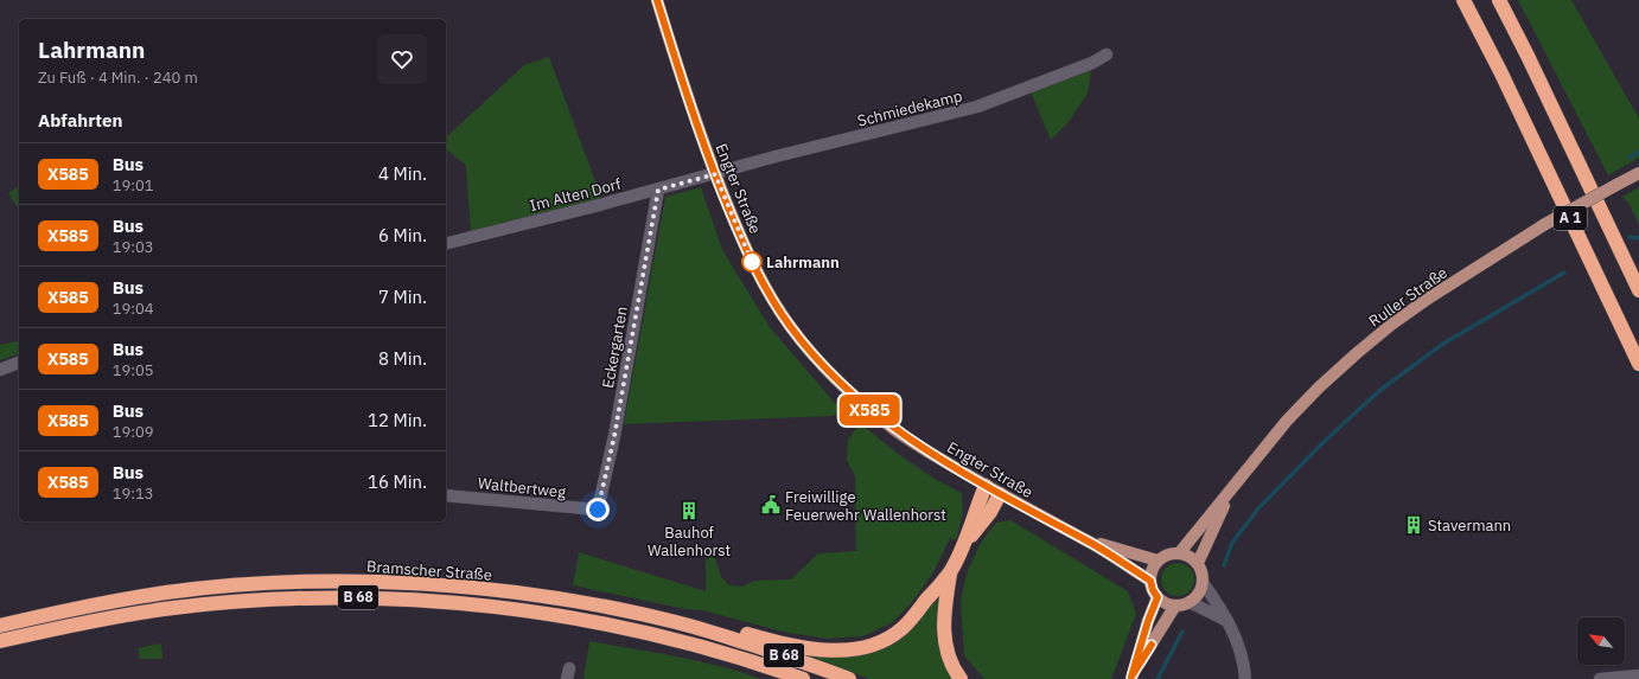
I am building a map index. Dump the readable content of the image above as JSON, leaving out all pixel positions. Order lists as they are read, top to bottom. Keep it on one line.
{"streets":{"highway":["A 1","Bramscher Straße","B 68"],"main road":["Engter Straße","Ruller Straße"],"street":["Schmiedekamp","Im Alten Dorf","Eckergarten","Waltbertweg"]},"crossings":[["Schmiedekamp","Engter Straße"],["Schmiedekamp","Im Alten Dorf"],["Engter Straße","Im Alten Dorf"],["Engter Straße","Ruller Straße"],["Im Alten Dorf","Eckergarten"],["Eckergarten","Waltbertweg"]],"places":{"other":["Lahrmann"],"public building":["Freiwillige Feuerwehr Wallenhorst"],"building":["Bauhof Wallenhorst","Stavermann"]},"lines":["bus line X585"],"north":"top left","page":{"on_map":"X585","heading":[["Lahrmann","Zu Fuß · 4 Min. · 240 m"],"Abfahrten"],"list":[{"mark":"X585","name":"Bus","note":"19:01","value":"4 Min."},{"mark":"X585","name":"Bus","note":"19:03","value":"6 Min."},{"mark":"X585","name":"Bus","note":"19:04","value":"7 Min."},{"mark":"X585","name":"Bus","note":"19:05","value":"8 Min."},{"mark":"X585","name":"Bus","note":"19:09","value":"12 Min."},{"mark":"X585","name":"Bus","note":"19:13","value":"16 Min."}]}}
